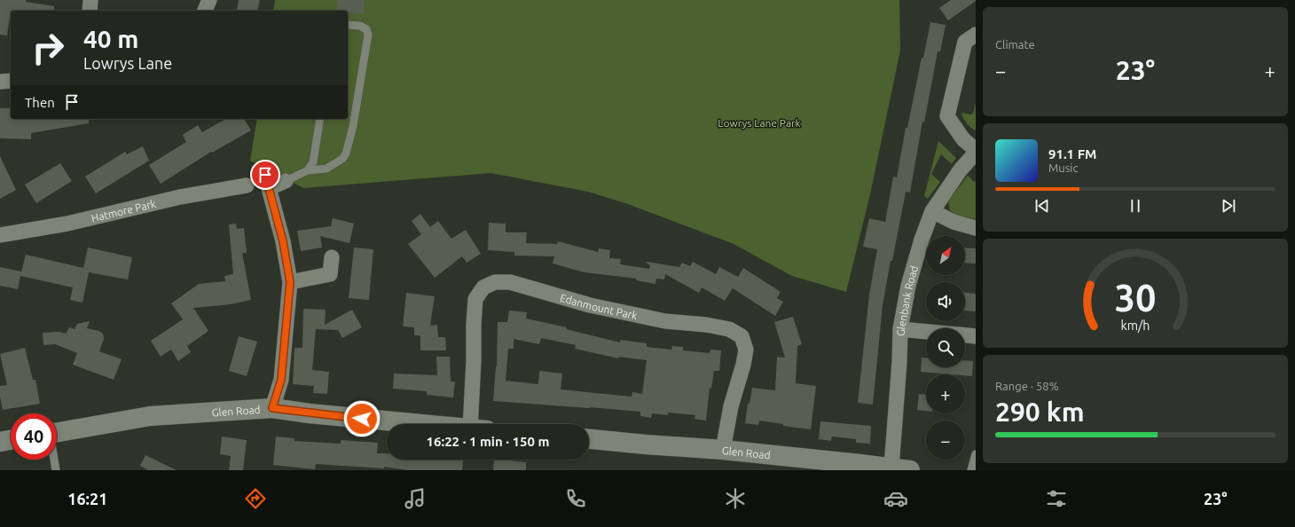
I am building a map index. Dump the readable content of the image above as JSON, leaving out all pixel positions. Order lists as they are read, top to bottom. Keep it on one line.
{"streets":{"street":["Hatmore Park","Glenbank Road","Edanmount Park","Glen Road"]},"crossings":[["Glenbank Road","Glen Road"],["Edanmount Park","Glen Road"]],"parks":["Lowrys Lane Park"],"north":"top right","page":{"tile":["Climate",["Range · 58%","290 km"]],"turn":["40 m","Lowrys Lane"],"heat":["−","23°","+"],"then":"Then","song":["91.1 FM","Music"],"map_buttons":["+","−"],"limit":"40","trip":"16:22 · 1 min · 150 m","tabs":["16:21","23°"],"gauge":["30","km/h"]}}
